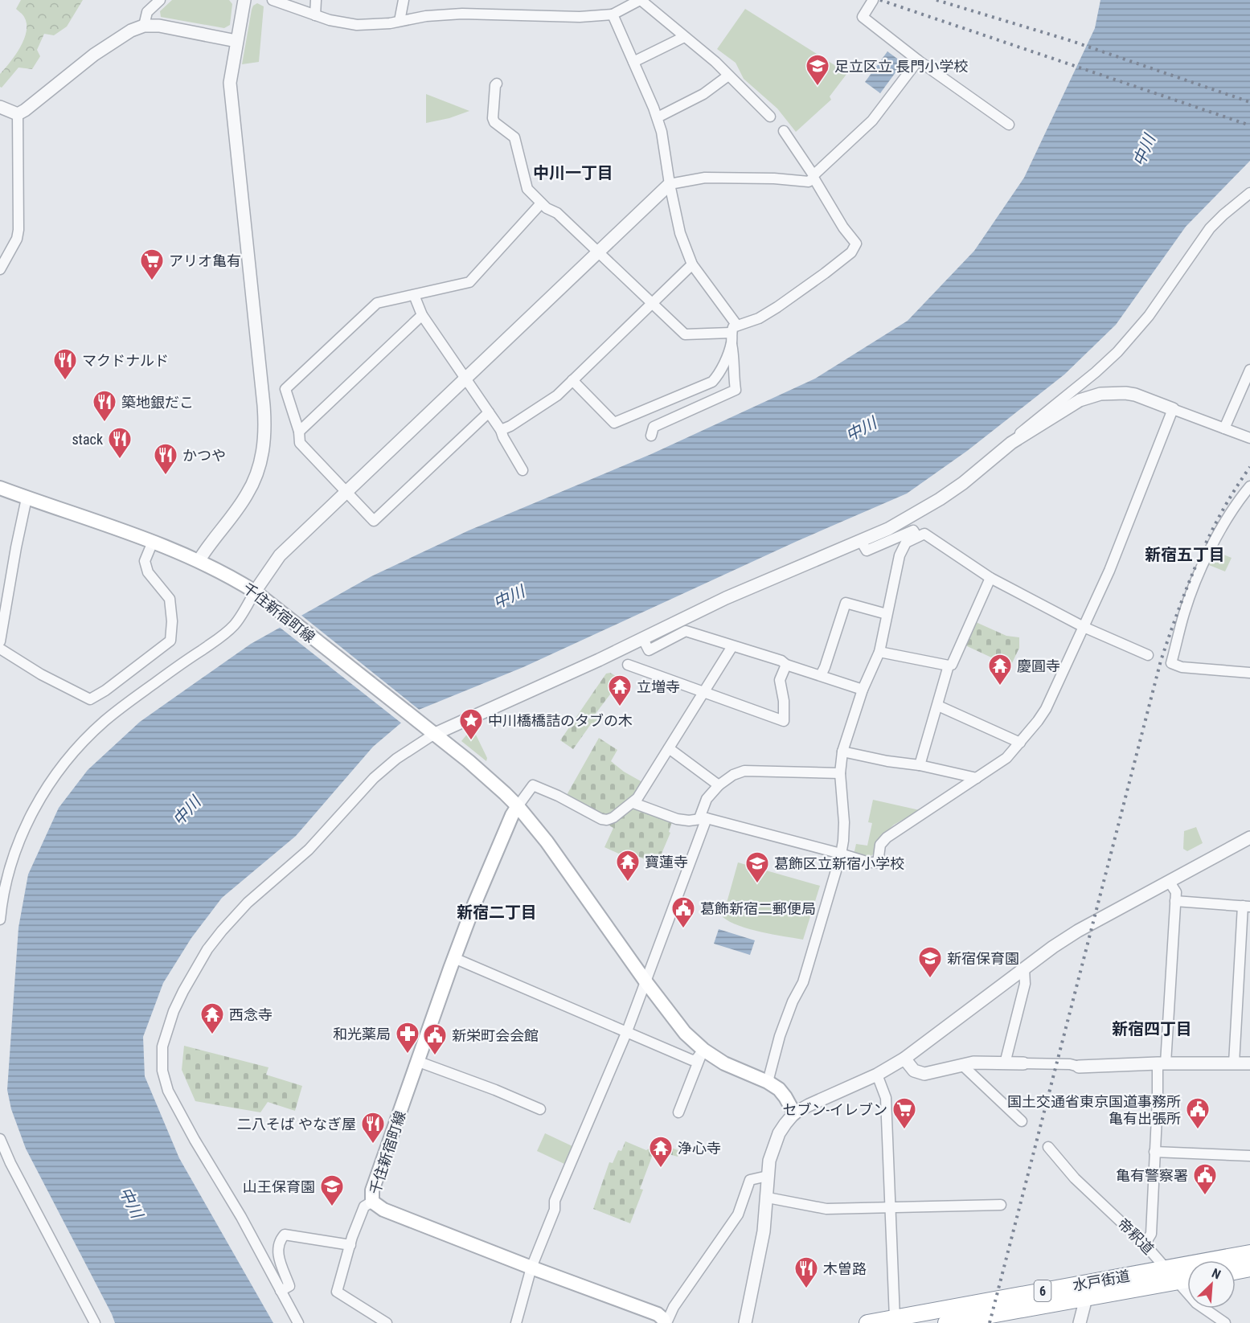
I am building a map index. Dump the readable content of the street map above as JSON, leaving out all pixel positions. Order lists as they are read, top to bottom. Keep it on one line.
{"streets":{"highway":["水戸街道","6"],"main road":["千住新宿町線"],"street":["帝釈道"]},"crossings":[["帝釈道","水戸街道"]],"districts":["中川一丁目","新宿五丁目","新宿二丁目","新宿四丁目"],"water":["中川"],"places":{"school or university":["足立区立 長門小学校","葛飾区立新宿小学校","新宿保育園","山王保育園"],"supermarket":["アリオ亀有","セブン-イレブン"],"restaurant":["マクドナルド","築地銀だこ","stack","かつや","二八そば やなぎ屋","木曽路"],"temple":["慶圓寺","立増寺","寶蓮寺","西念寺","浄心寺"],"place":["中川橋橋詰のタブの木"],"public building":["葛飾新宿二郵便局","新栄町会会館","国土交通省東京国道事務所 亀有出張所","亀有警察署"],"pharmacy":["和光薬局"]},"north":"top right"}
